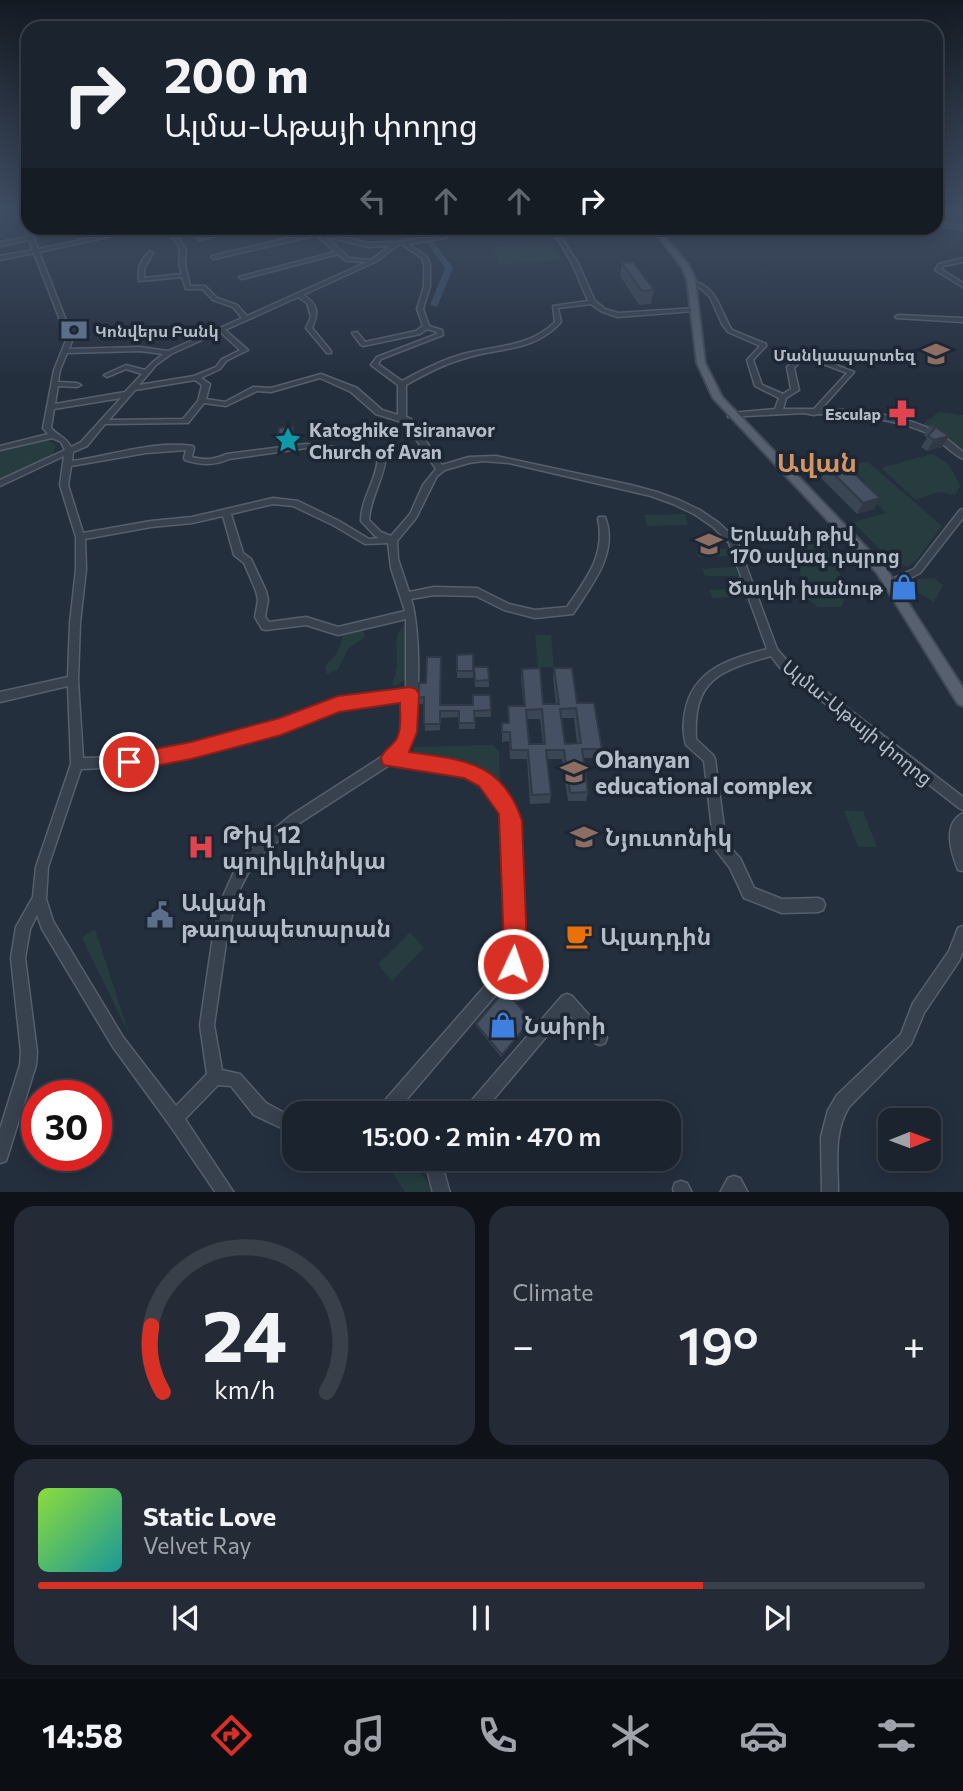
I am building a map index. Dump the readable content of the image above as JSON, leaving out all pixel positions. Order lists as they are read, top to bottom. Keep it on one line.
{"streets":{"street":["Ալմա-Աթայի փողոց"]},"districts":["Ավան"],"places":{"bank":["Կոնվերս Բանկ"],"school or university":["Մանկապարտեզ","Երևանի թիվ 170 ավագ դպրոց","Ohanyan educational complex","Նյուտոնիկ"],"pharmacy":["Esculap"],"place":["Katoghike Tsiranavor Church of Avan"],"shop":["Ծաղկի խանութ","Նաիրի"],"hospital":["Թիվ 12 պոլիկլինիկա"],"public building":["Ավանի թաղապետարան"],"cafe":["Ալադդին"]},"north":"right","page":{"turn":["200 m","Ալմա-Աթայի փողոց"],"limit":"30","trip":"15:00 · 2 min · 470 m","tile":"Climate","heat":["−","19°","+"],"song":["Static Love","Velvet Ray"],"tabs":"14:58","gauge":["24","km/h"]}}
